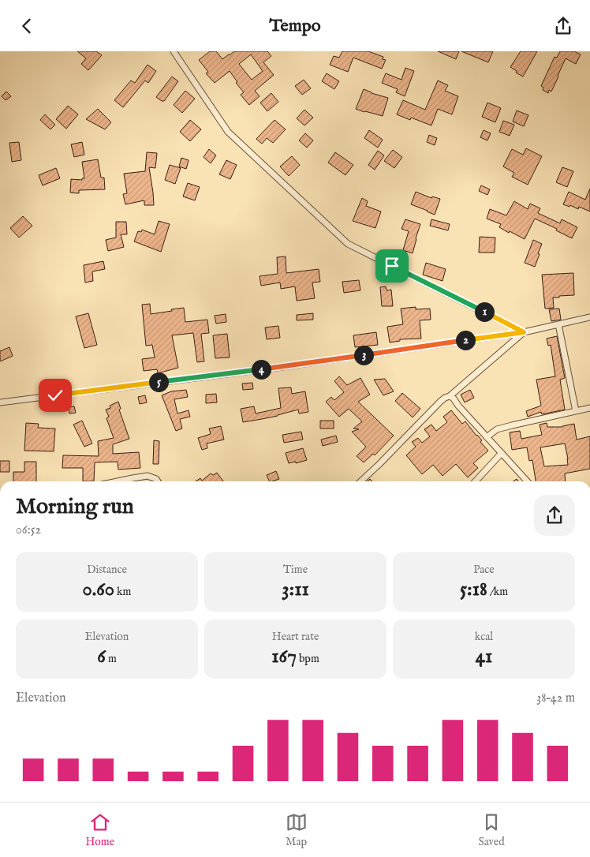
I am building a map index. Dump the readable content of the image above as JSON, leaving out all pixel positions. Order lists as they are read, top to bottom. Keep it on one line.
{"page":{"header":"Tempo","pins":["1","2","3","4","5"],"heading":["Morning run","06:52"],"stats":[["Distance","0.60 km"],["Time","3:11"],["Pace","5:18 /km"],["Elevation","6 m"],["Heart rate","167 bpm"],["kcal","41"]],"chart":["Elevation","38–42 m"],"tabs":["Home","Map","Saved"]}}
